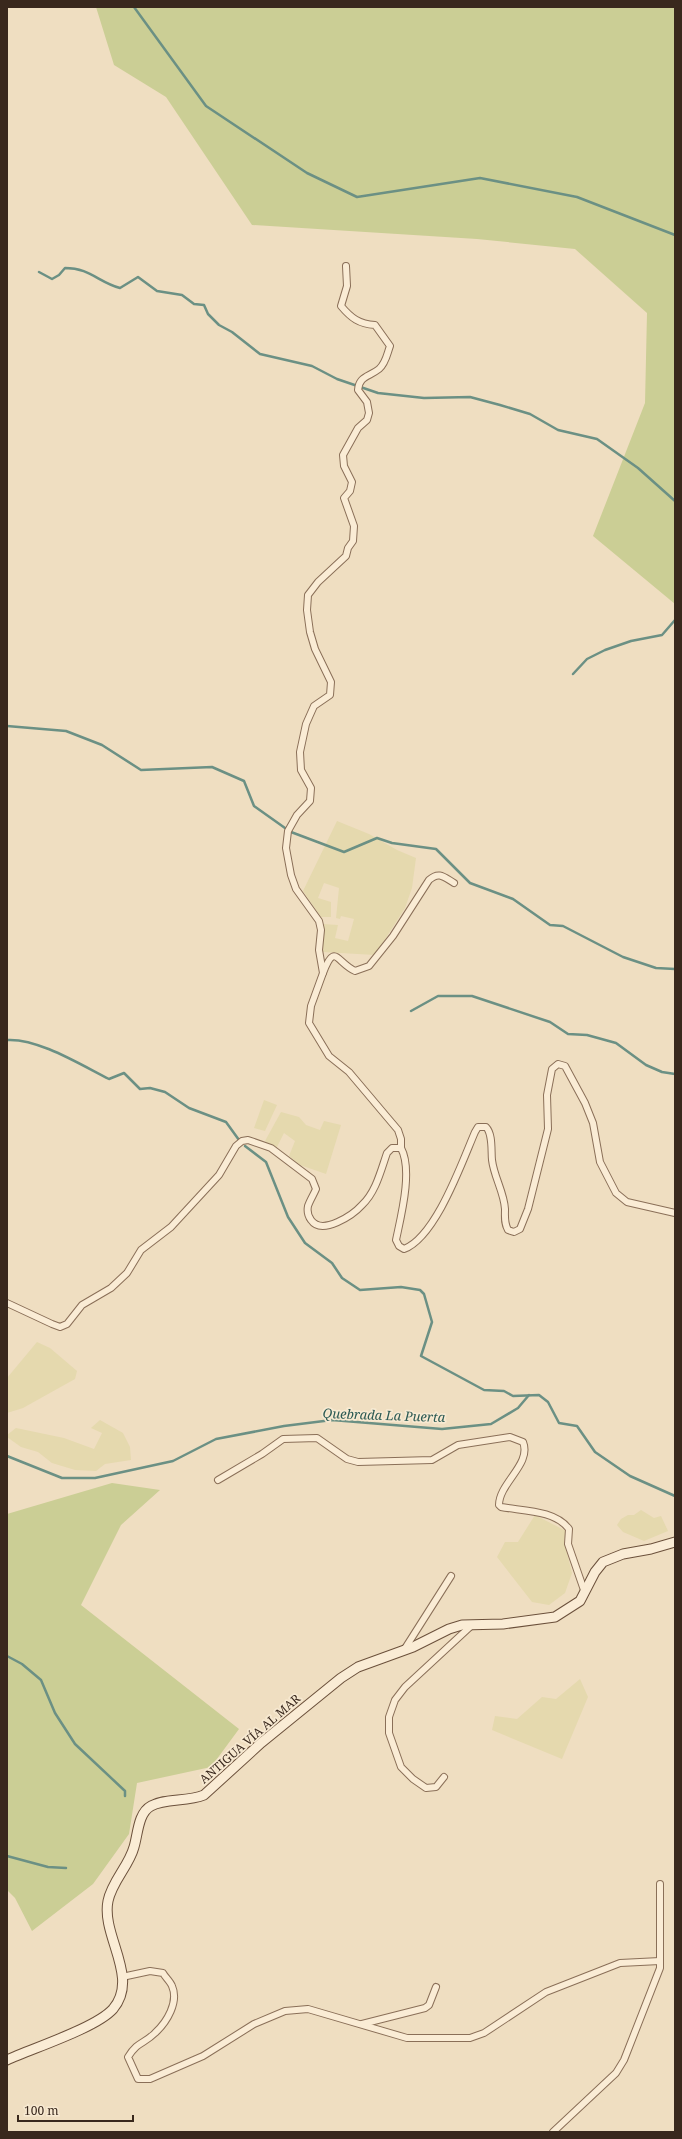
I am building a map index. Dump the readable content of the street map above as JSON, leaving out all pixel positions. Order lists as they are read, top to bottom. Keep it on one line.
{"streets":{"main road":["ANTIGUA VÍA AL MAR"]},"water":["Quebrada La Puerta"],"scale_bar":"100 m"}
